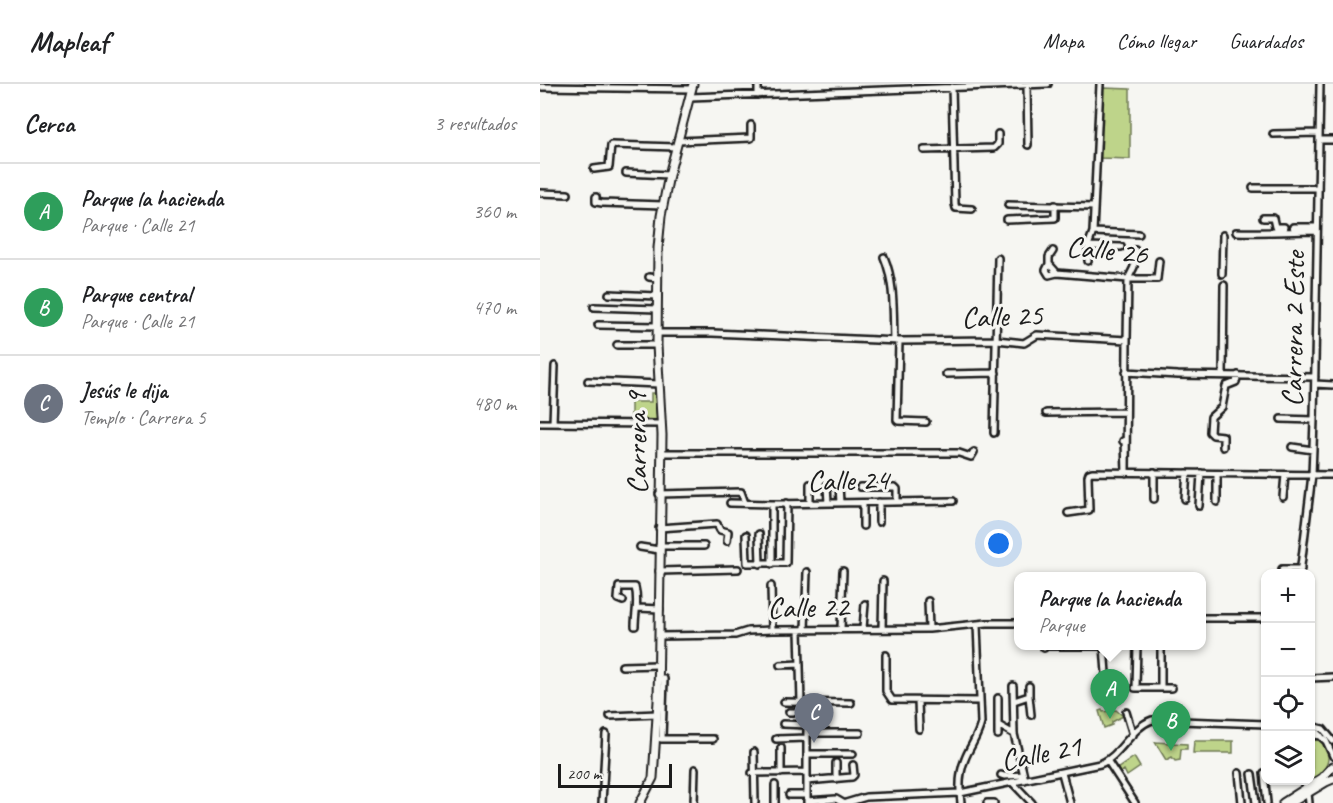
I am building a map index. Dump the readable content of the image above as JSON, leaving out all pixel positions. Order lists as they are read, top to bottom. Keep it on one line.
{"streets":{"main road":["Carrera 9"],"street":["Calle 26","Calle 25","Carrera 2 Este","Calle 24","Calle 22","Calle 21"]},"crossings":[["Calle 25","Carrera 9"],["Carrera 9","Calle 24"],["Carrera 9","Calle 22"]],"scale_bar":"200 m","page":{"header":"Mapleaf","nav":["Mapa","Cómo llegar","Guardados"],"heading":["Cerca","3 resultados"],"list":[{"mark":"A","name":"Parque la hacienda","note":"Parque · Calle 21","value":"360 m"},{"mark":"B","name":"Parque central","note":"Parque · Calle 21","value":"470 m"},{"mark":"C","name":"Jesús le dija","note":"Templo · Carrera 5","value":"480 m"}],"map_buttons":["+","−"],"popup":["Parque la hacienda","Parque"],"pins":["A","C","B"],"scale":"200 m"}}
